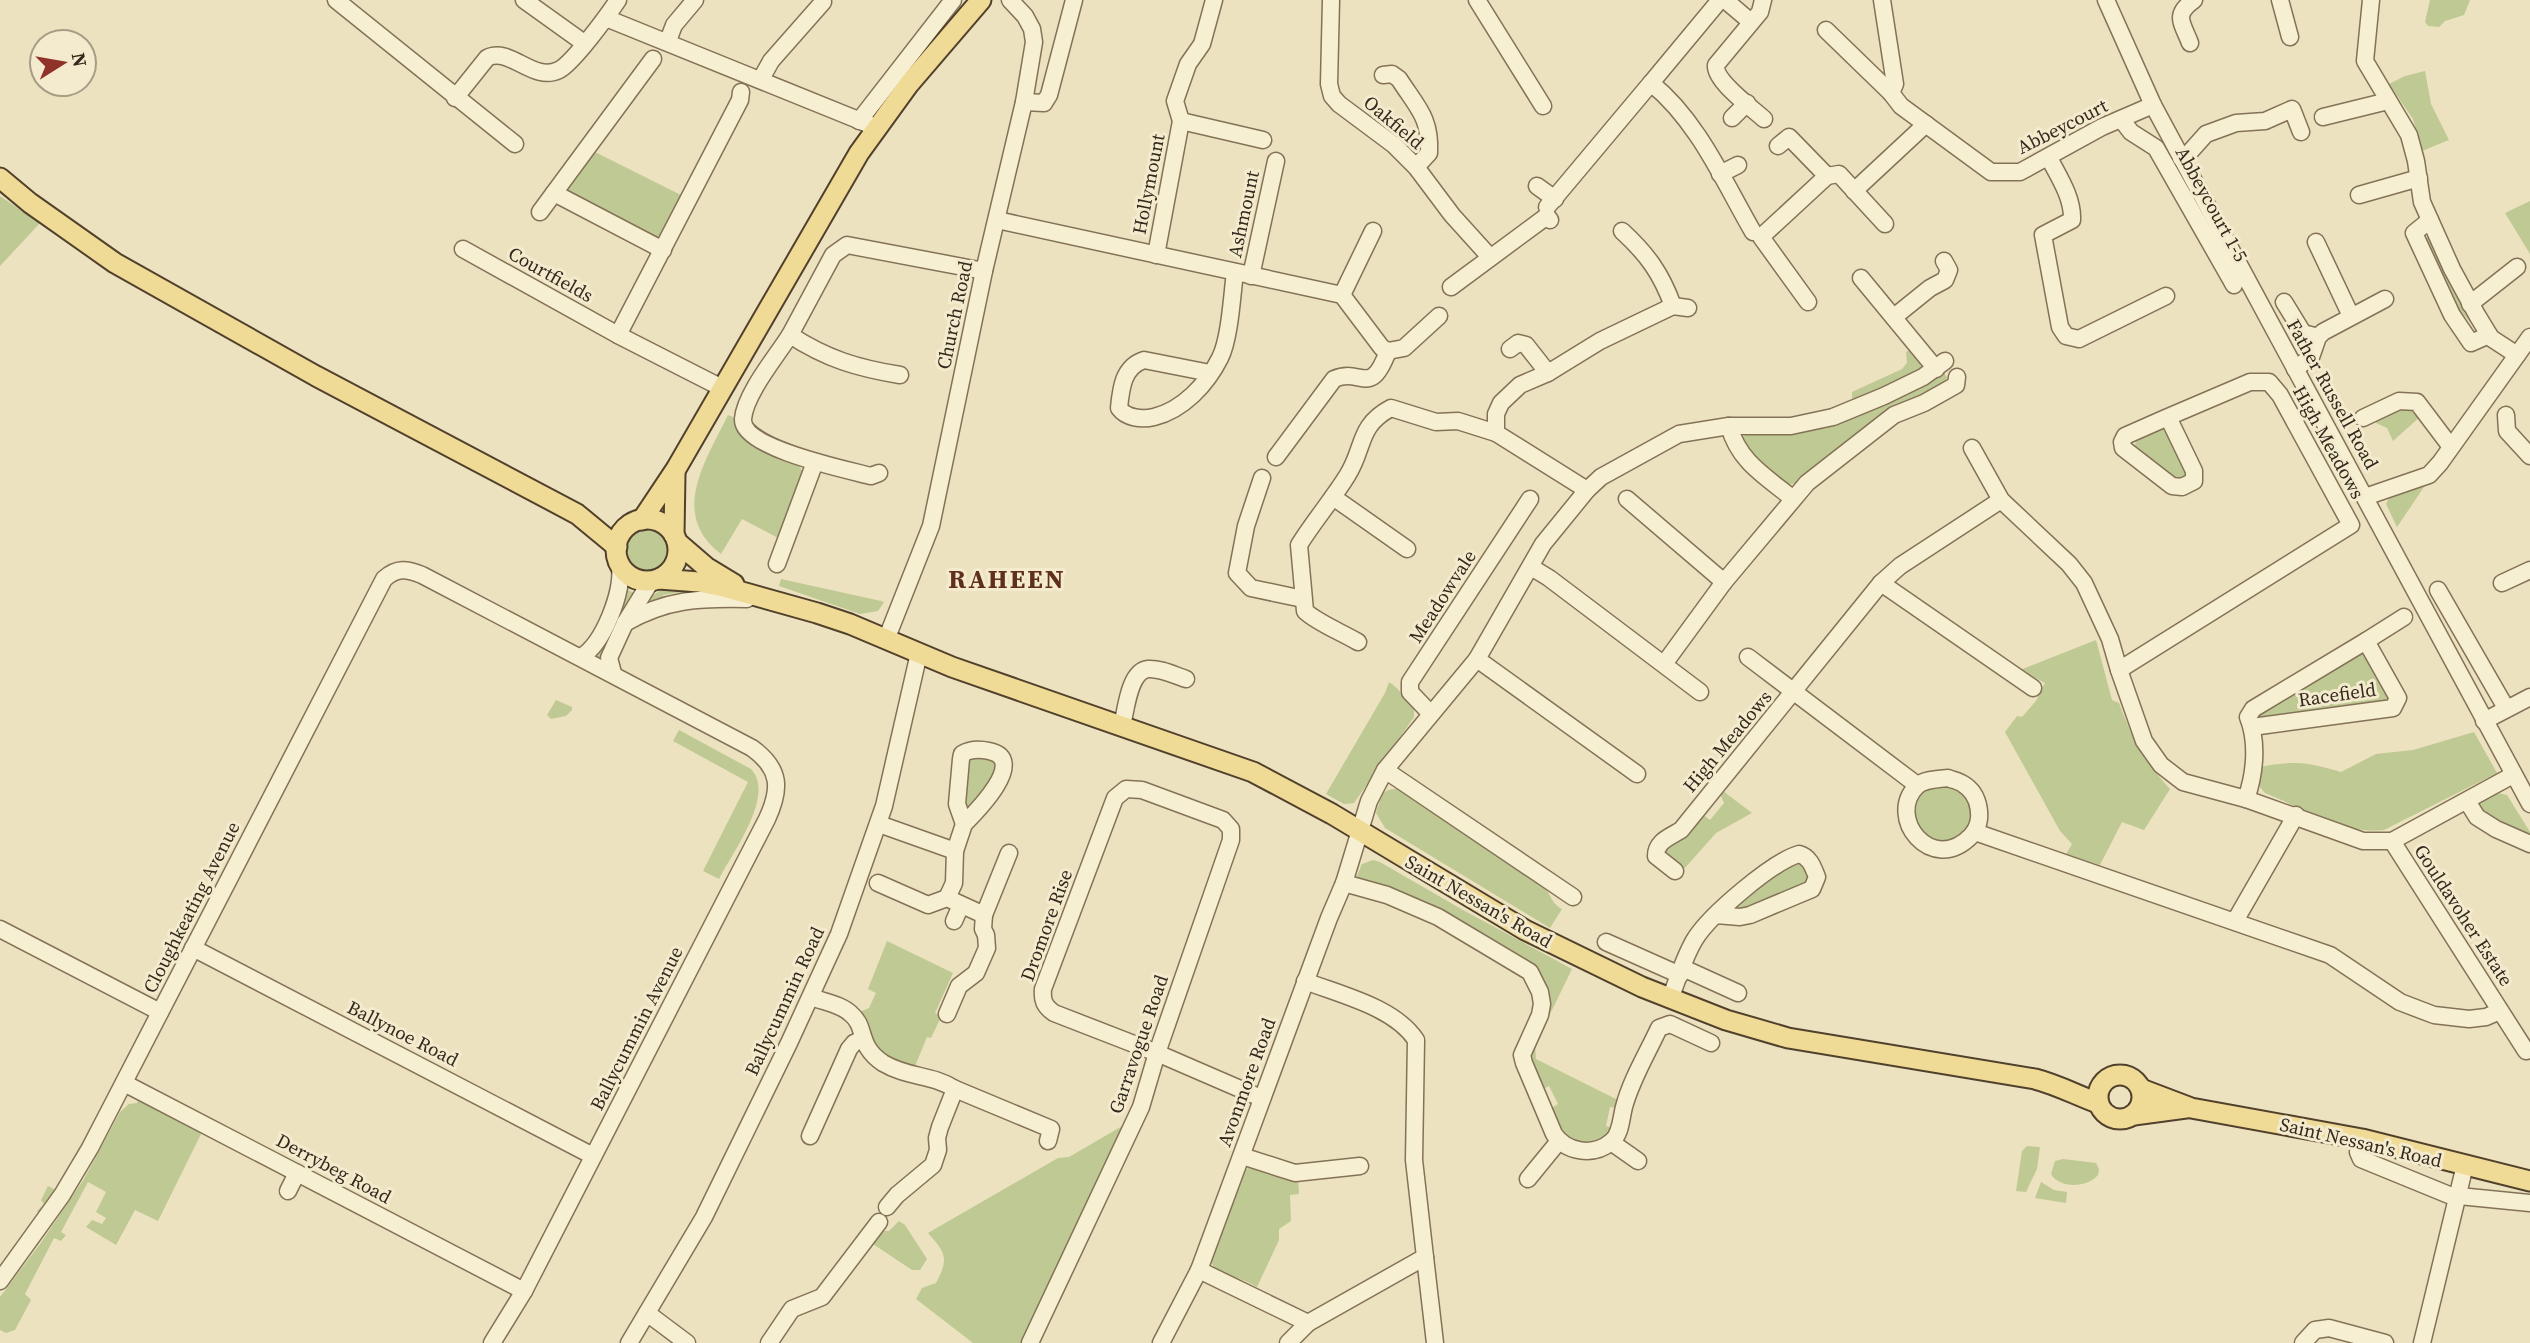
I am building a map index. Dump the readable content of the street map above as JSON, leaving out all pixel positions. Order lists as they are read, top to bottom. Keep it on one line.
{"streets":{"main road":["Saint Nessan's Road"],"street":["Oakfield","Abbeycourt","Hollymount","Abbeycourt 1-5","Ashmount","Courtfields","Church Road","Father Russell Road","High Meadows","Meadowvale","Racefield","Cloughkeating Avenue","Gouldavoher Estate","Dromore Rise","Ballycummin Road","Ballycummin Avenue","Ballynoe Road","Garravogue Road","Avonmore Road","Derrybeg Road"]},"crossings":[["Abbeycourt","Abbeycourt 1-5"],["Abbeycourt","Father Russell Road"],["Hollymount","Ashmount"],["Ashmount","Church Road"],["Church Road","Saint Nessan's Road"],["Father Russell Road","Gouldavoher Estate"],["High Meadows","Gouldavoher Estate"],["Racefield","Gouldavoher Estate"],["Saint Nessan's Road","Ballycummin Road"],["Saint Nessan's Road","Avonmore Road"],["Cloughkeating Avenue","Ballynoe Road"],["Cloughkeating Avenue","Derrybeg Road"],["Dromore Rise","Garravogue Road"],["Dromore Rise","Avonmore Road"],["Ballycummin Avenue","Ballynoe Road"],["Ballycummin Avenue","Derrybeg Road"]],"districts":["RAHEEN"],"north":"right"}
